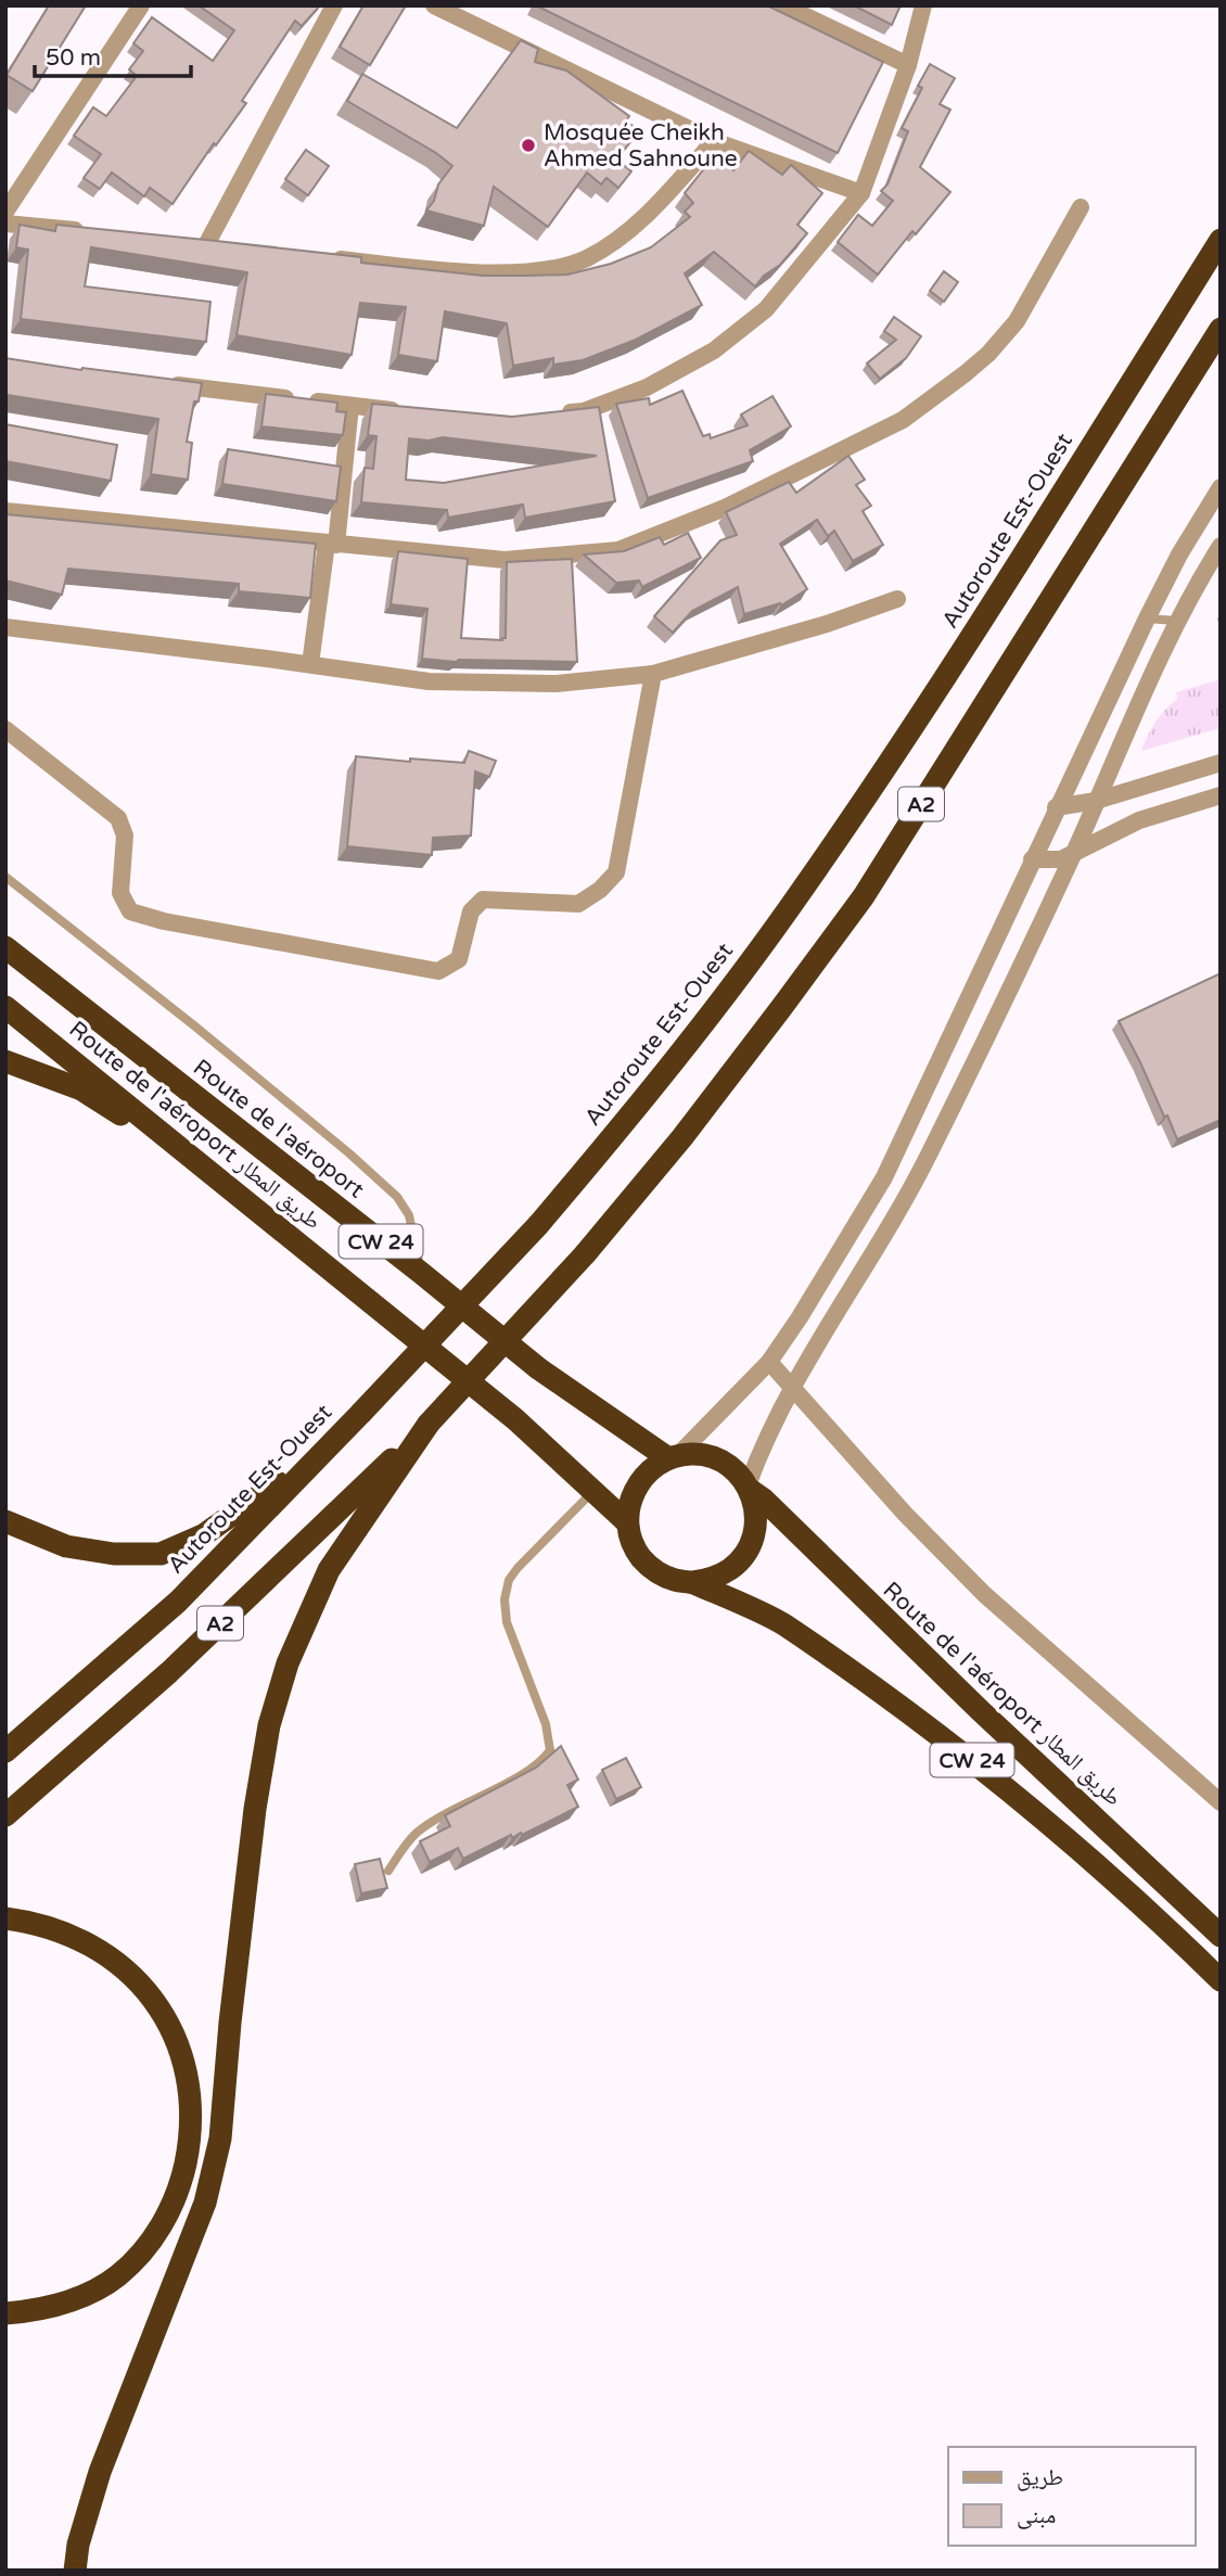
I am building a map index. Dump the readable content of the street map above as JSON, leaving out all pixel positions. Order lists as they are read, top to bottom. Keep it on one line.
{"streets":{"highway":["Autoroute Est-Ouest","A2","Route de l'aéroport طريق المطار","Route de l'aéroport","CW 24"]},"crossings":[["Route de l'aéroport طريق المطار","Route de l'aéroport"],["Route de l'aéroport طريق المطار","CW 24"],["Route de l'aéroport","CW 24"]],"places":["Mosquée Cheikh Ahmed Sahnoune"],"legend":["طريق","مبنى"],"scale_bar":"50 m"}
